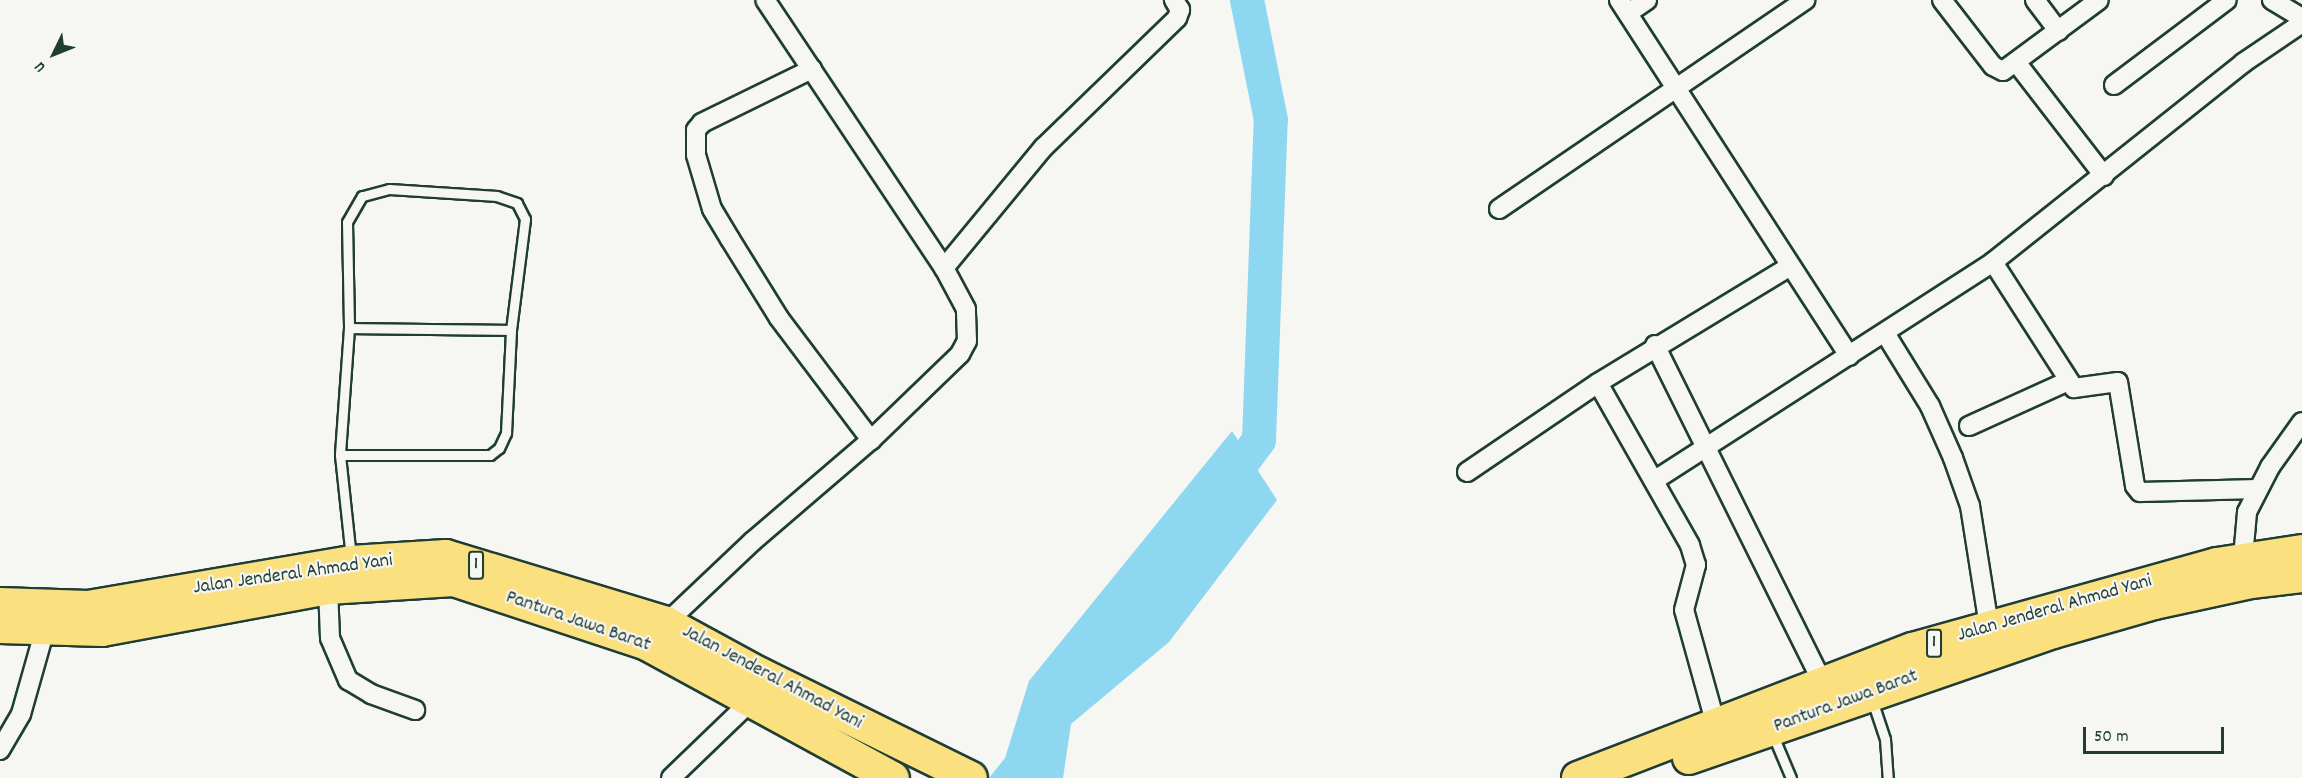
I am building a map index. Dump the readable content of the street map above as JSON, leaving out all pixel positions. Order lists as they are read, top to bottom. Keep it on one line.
{"streets":{"highway":["1","Jalan Jenderal Ahmad Yani","Pantura Jawa Barat"]},"crossings":[["Jalan Jenderal Ahmad Yani","Pantura Jawa Barat"]],"scale_bar":"50 m","north":"bottom left"}
